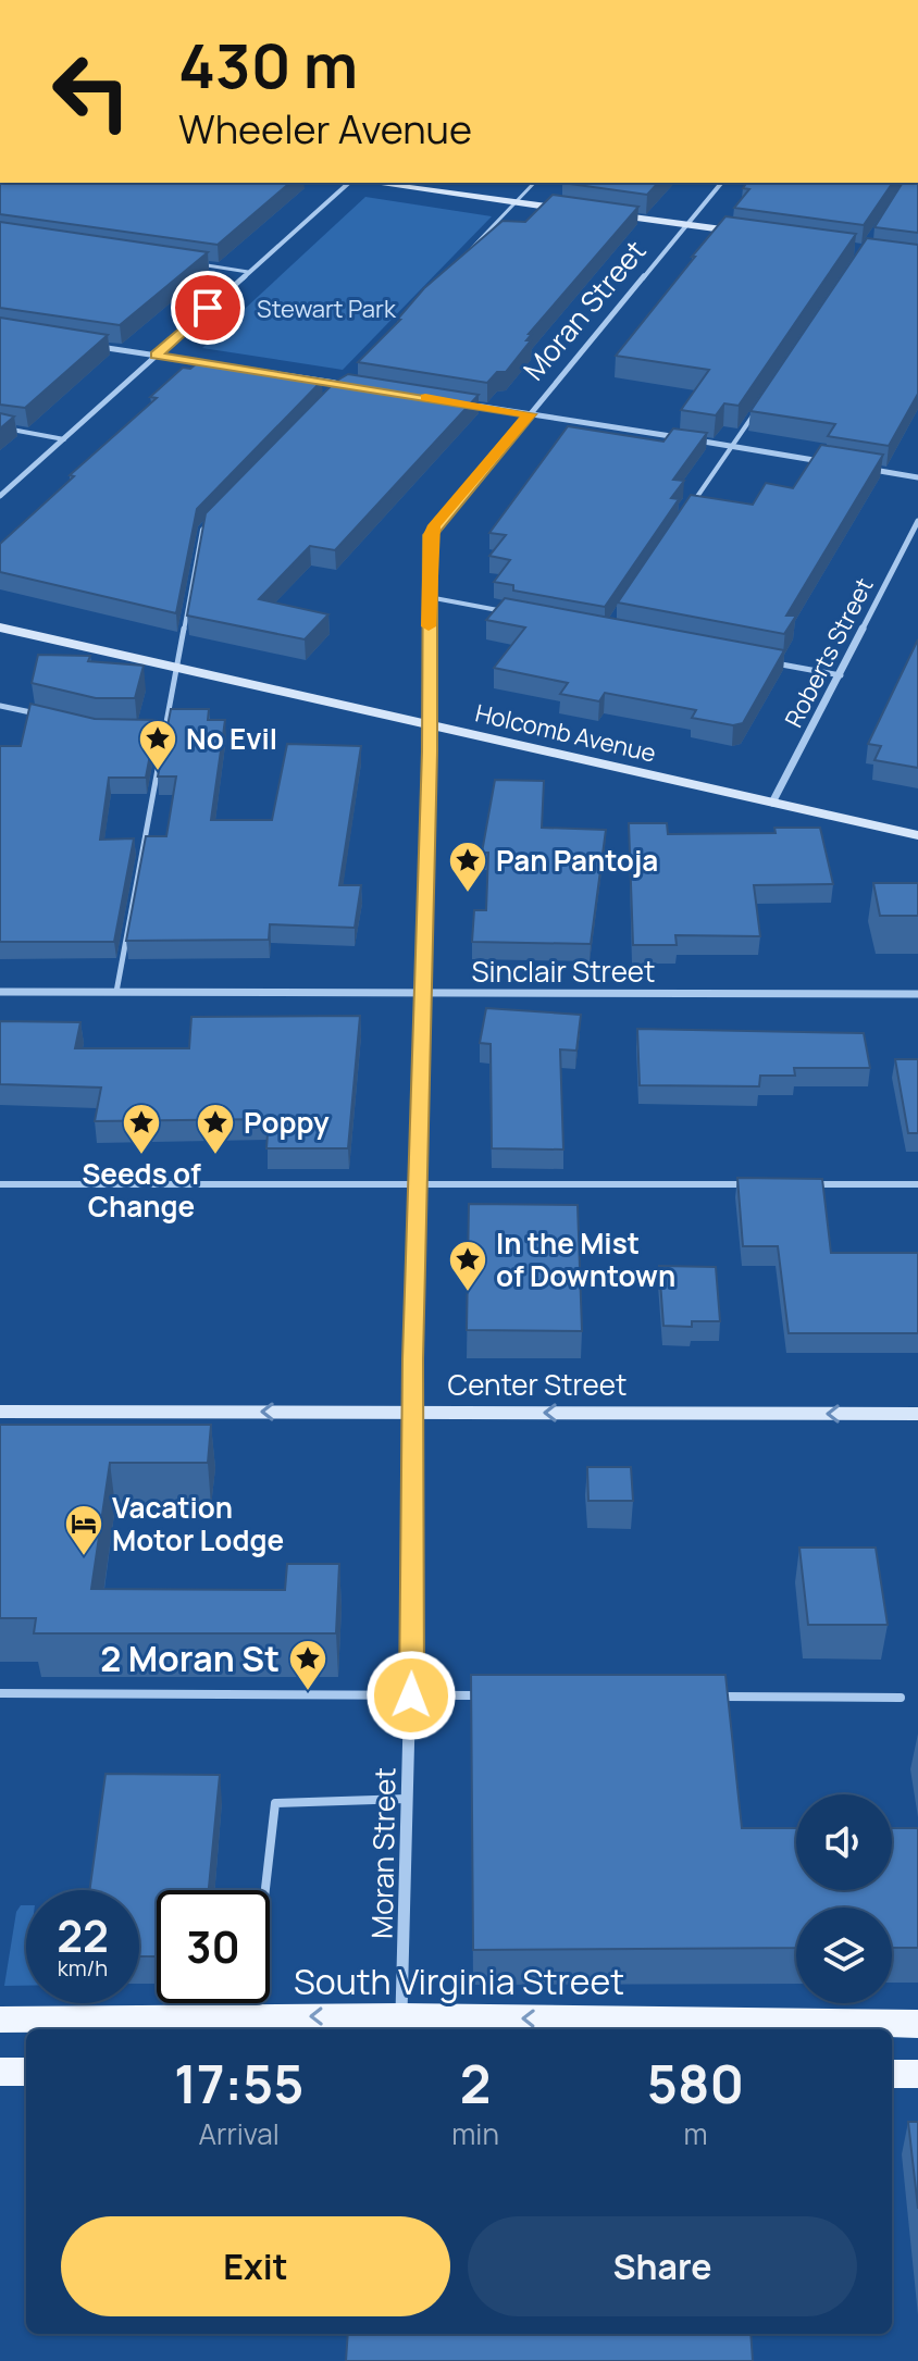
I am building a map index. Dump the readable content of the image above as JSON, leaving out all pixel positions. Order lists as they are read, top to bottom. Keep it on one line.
{"streets":{"main road":["South Virginia Street"],"street":["Moran Street","Roberts Street","Holcomb Avenue","Sinclair Street","Center Street"]},"crossings":[["Moran Street","Holcomb Avenue"],["Moran Street","Sinclair Street"],["Moran Street","Center Street"],["Moran Street","South Virginia Street"],["Roberts Street","Holcomb Avenue"]],"one_way":["Center Street","South Virginia Street"],"parks":["Stewart Park"],"places":{"place":["No Evil","Pan Pantoja","Seeds of Change","Poppy","In the Mist of Downtown","2 Moran St"],"hotel":["Vacation Motor Lodge"]},"page":{"turn":["430 m","Wheeler Avenue"],"speed":"22 km/h","limit":"30","eta":["17:55","Arrival","2","min","580","m"],"buttons":["Exit","Share"]}}
